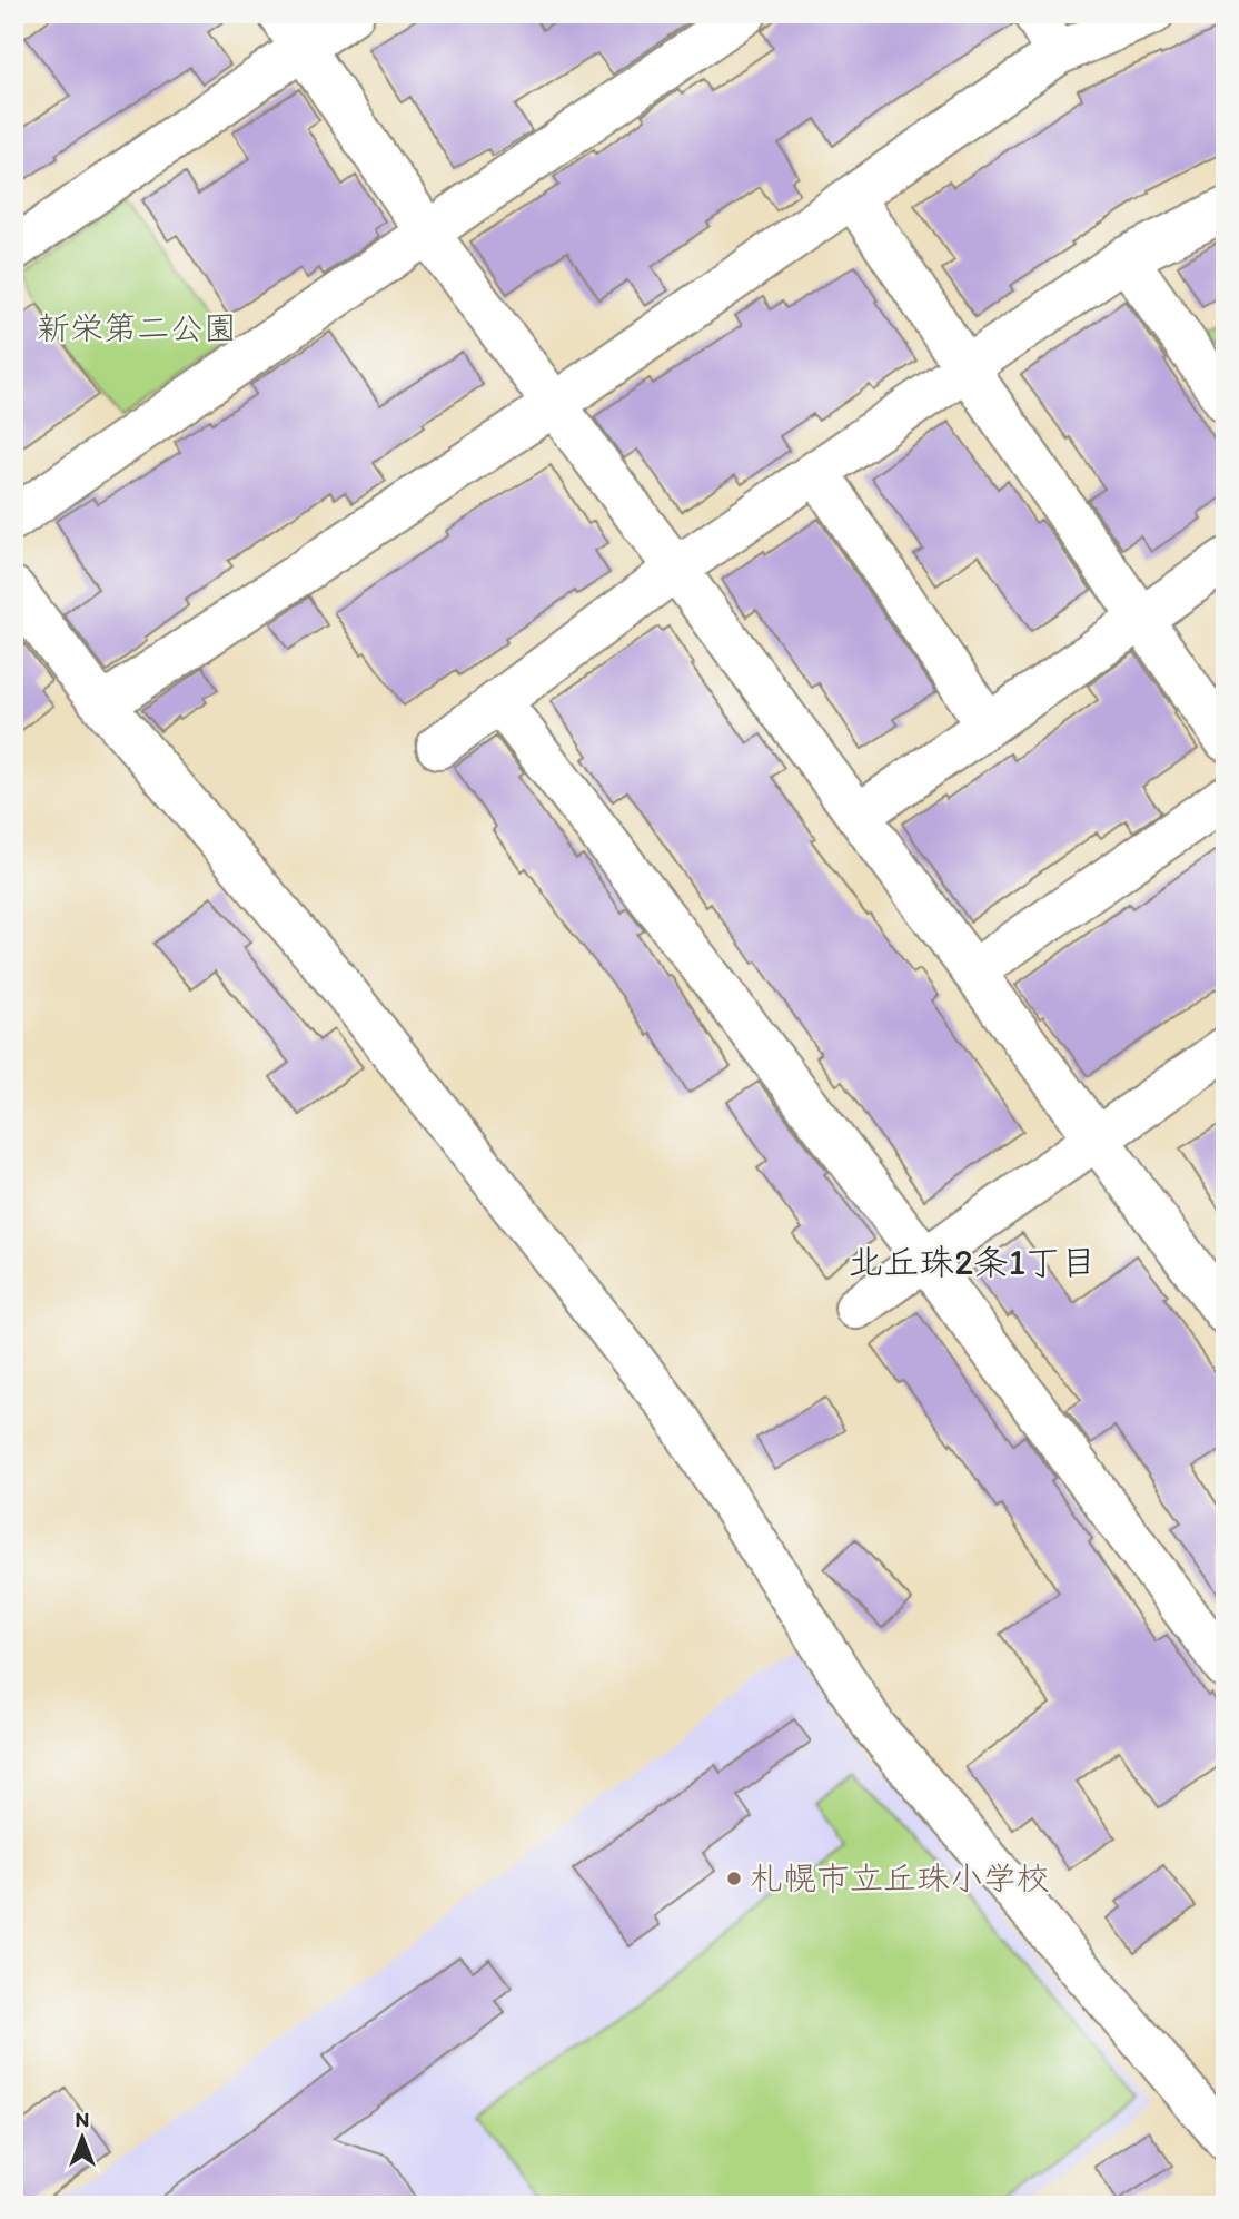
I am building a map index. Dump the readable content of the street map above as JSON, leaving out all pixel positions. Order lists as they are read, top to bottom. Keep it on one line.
{"districts":["北丘珠2条1丁目"],"parks":["新栄第二公園"],"places":["札幌市立丘珠小学校"],"north":"top"}
